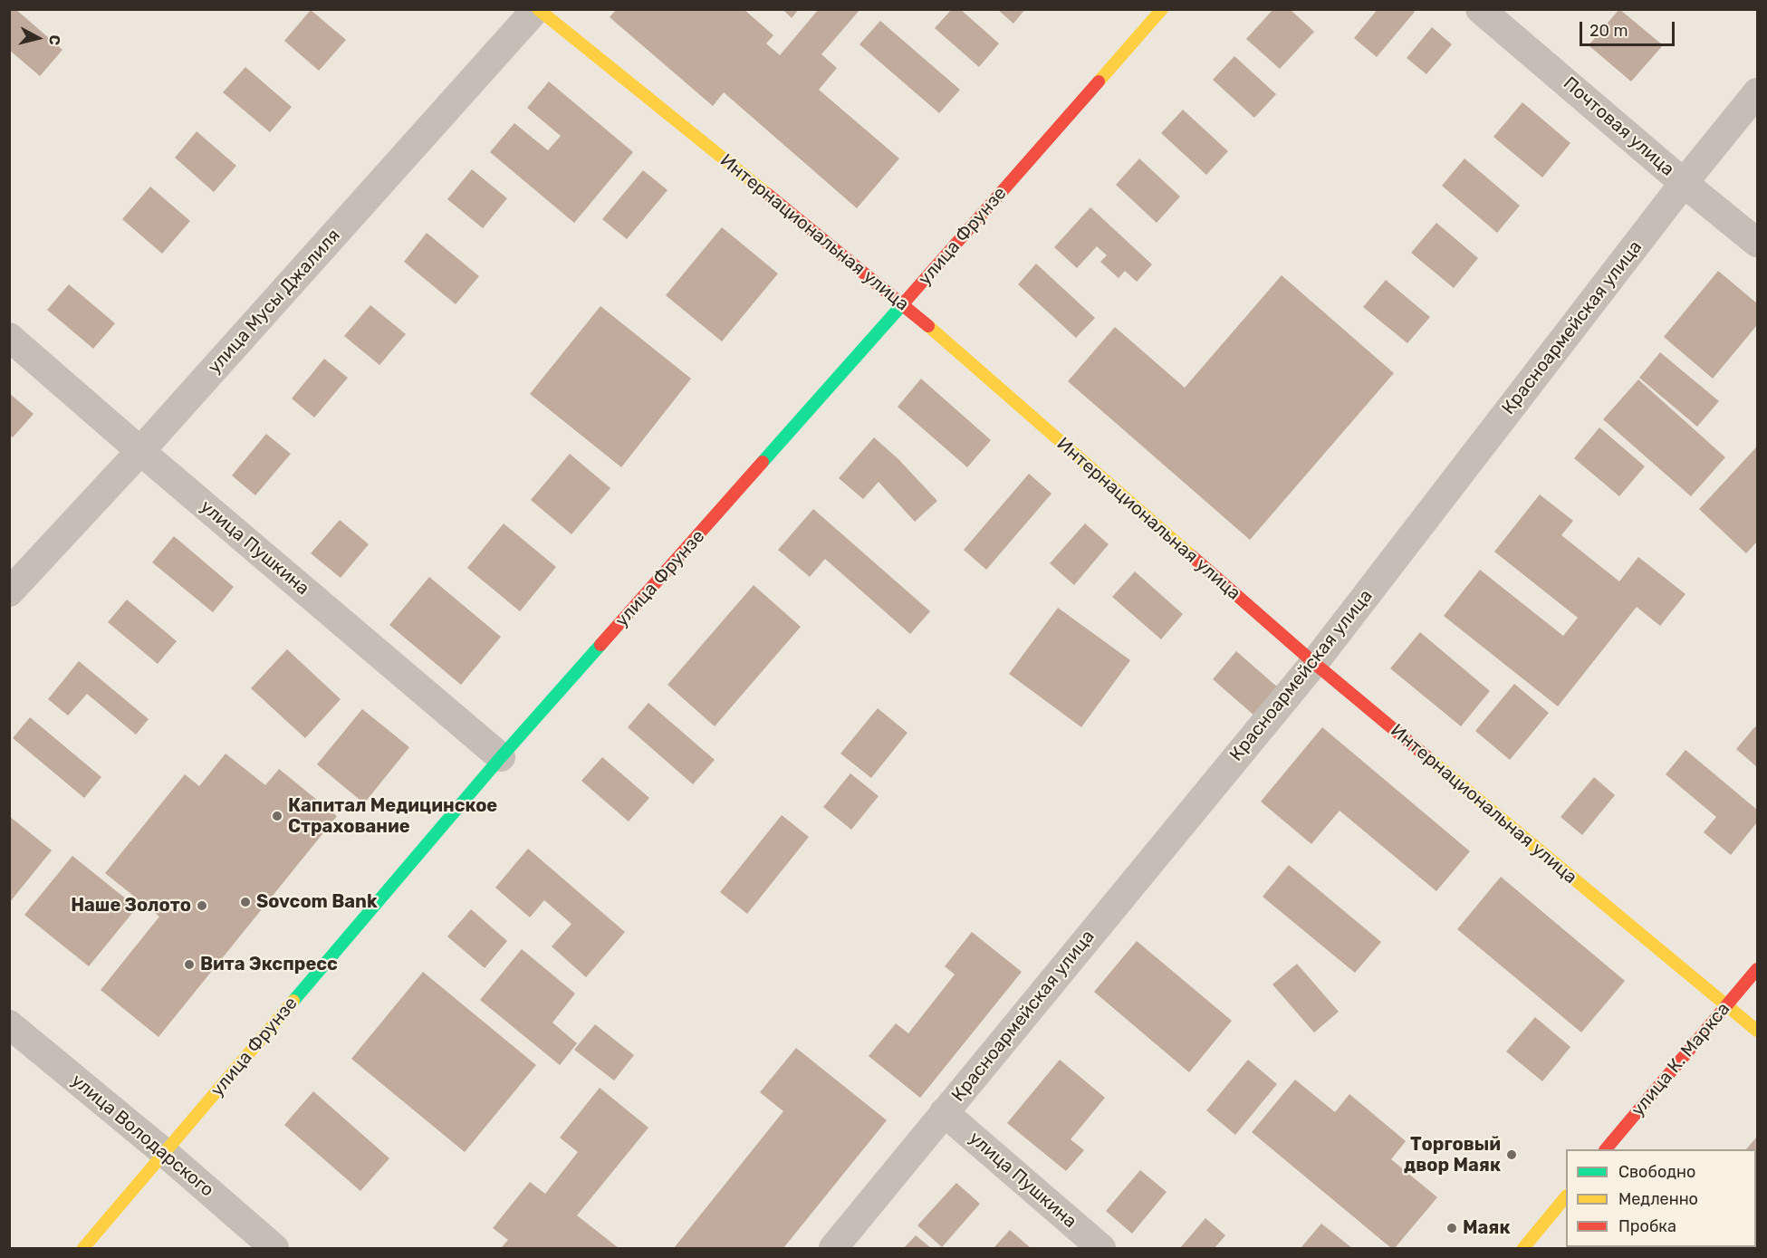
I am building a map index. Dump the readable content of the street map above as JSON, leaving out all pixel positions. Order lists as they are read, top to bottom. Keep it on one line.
{"streets":{"street":["Почтовая улица","Интернациональная улица","улица Фрунзе","улица Мусы Джалиля","Красноармейская улица","улица Пушкина","улица К. Маркса","улица Володарского"]},"crossings":[["Почтовая улица","Красноармейская улица"],["Интернациональная улица","улица Фрунзе"],["Интернациональная улица","улица Мусы Джалиля"],["Интернациональная улица","Красноармейская улица"],["Интернациональная улица","улица К. Маркса"],["улица Фрунзе","улица Пушкина"],["улица Фрунзе","улица Володарского"],["улица Мусы Джалиля","улица Пушкина"],["Красноармейская улица","улица Пушкина"]],"places":["Капитал Медицинское Страхование","Sovcom Bank","Наше Золото","Вита Экспресс","Торговый двор Маяк","Маяк"],"legend":["Свободно","Медленно","Пробка"],"scale_bar":"20 m","north":"right"}
